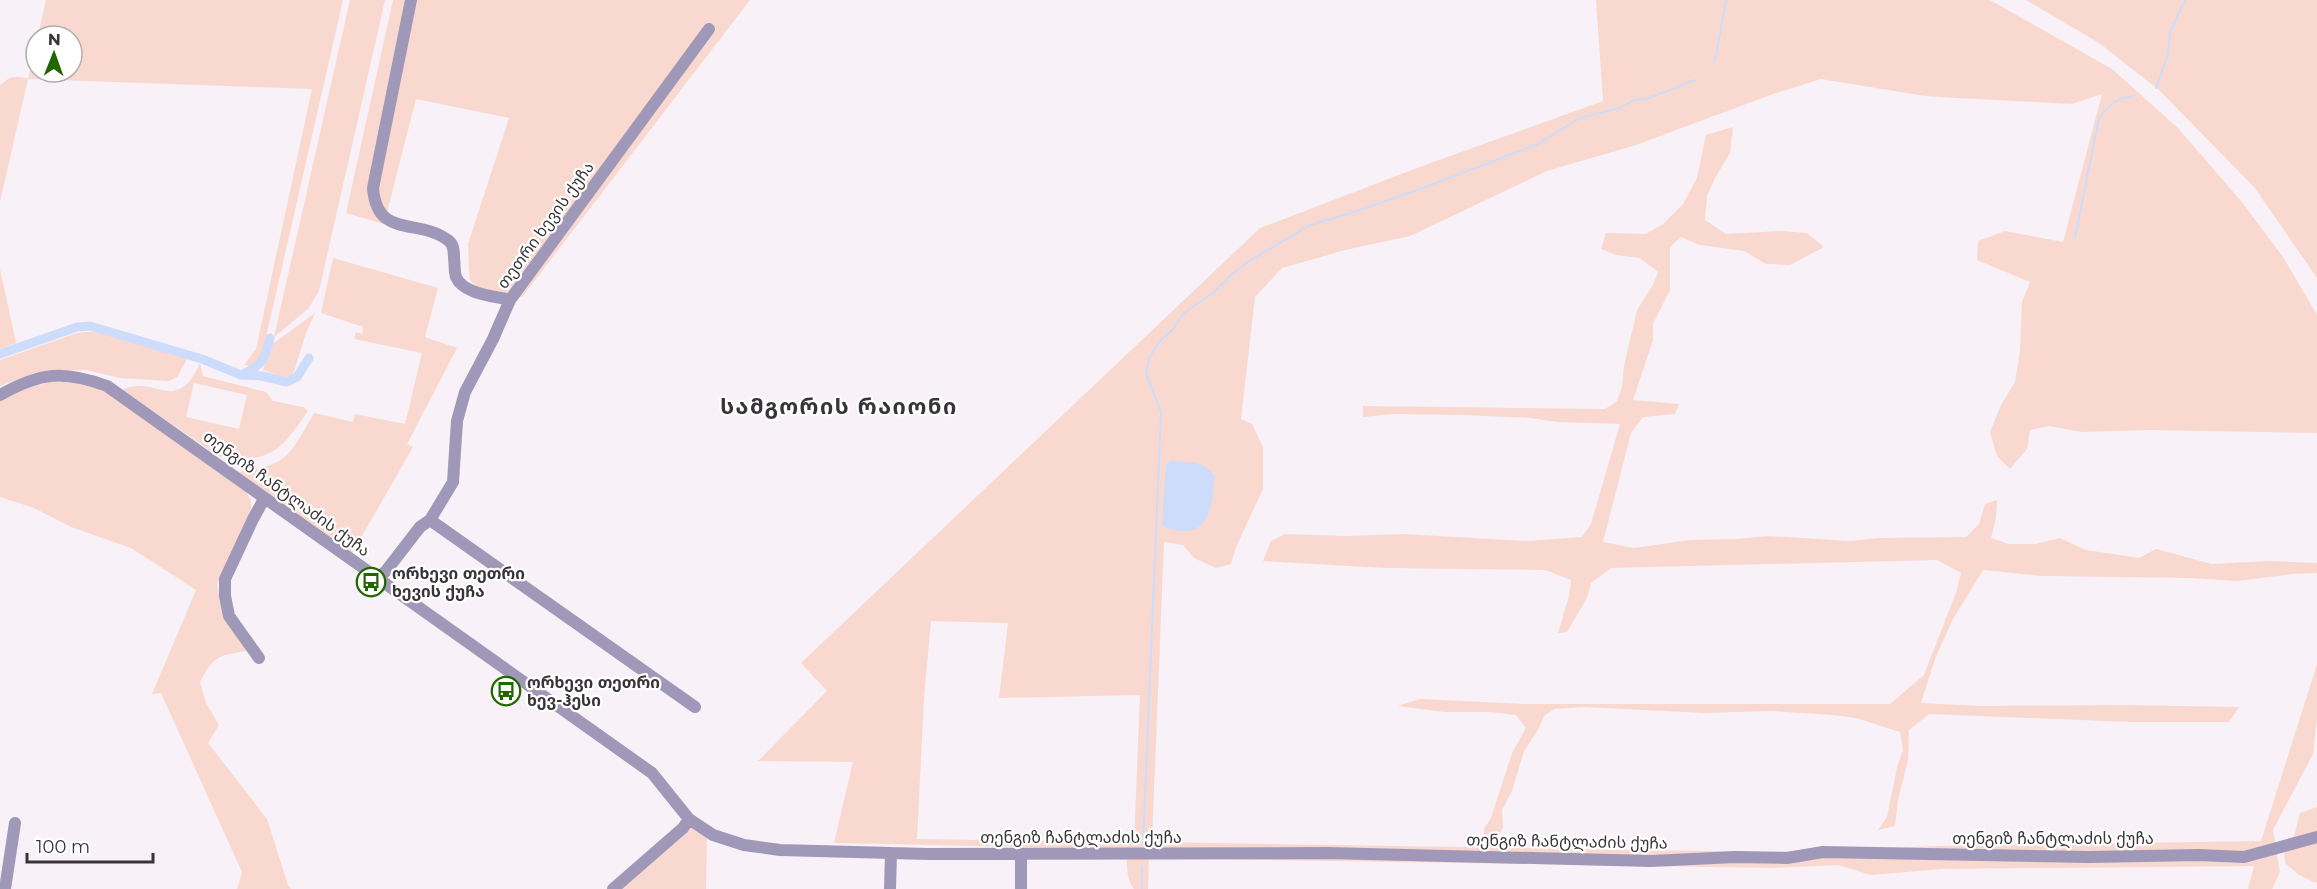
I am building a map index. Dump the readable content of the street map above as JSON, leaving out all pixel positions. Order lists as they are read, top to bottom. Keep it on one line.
{"streets":{"street":["თეთრი ხევის ქუჩა","თენგიზ ჩანტლაძის ქუჩა"]},"crossings":[["თეთრი ხევის ქუჩა","თენგიზ ჩანტლაძის ქუჩა"]],"districts":["სამგორის რაიონი"],"places":{"bus stop":["ორხევი თეთრი ხევის ქუჩა","ორხევი თეთრი ხევ-ჰესი"]},"scale_bar":"100 m","north":"top"}
